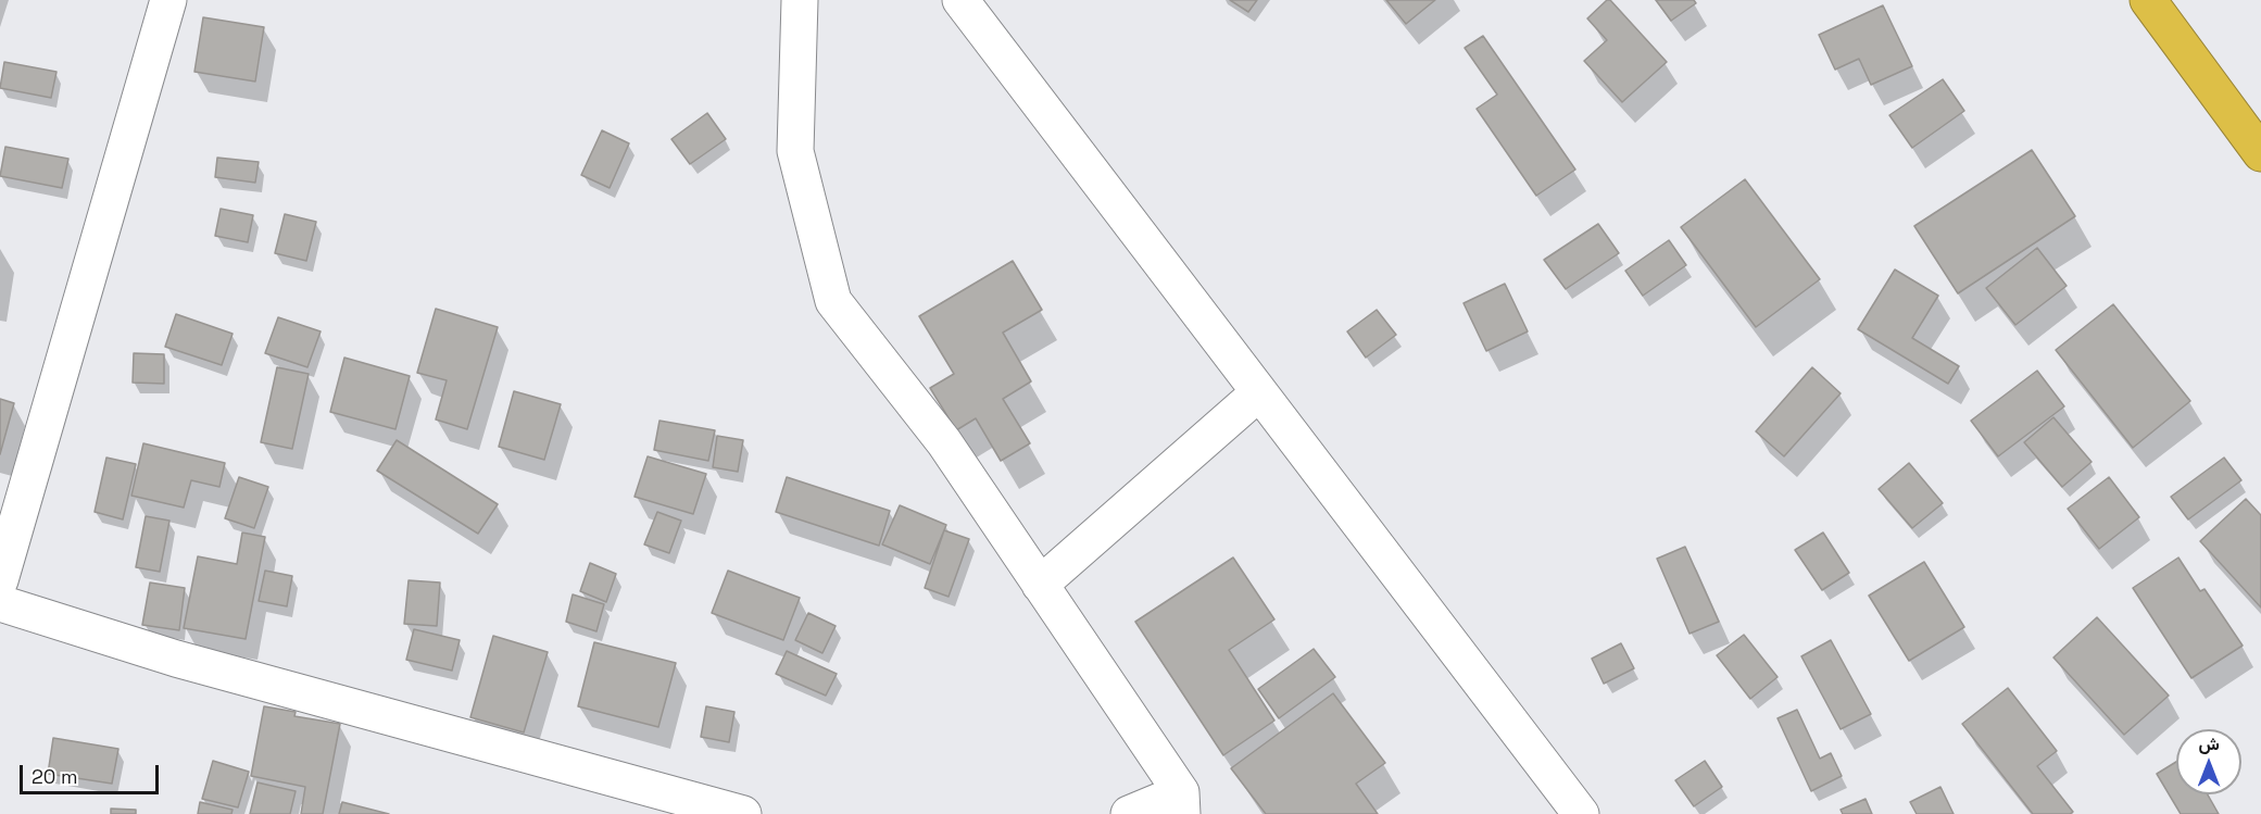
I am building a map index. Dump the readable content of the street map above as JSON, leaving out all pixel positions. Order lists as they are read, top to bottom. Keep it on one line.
{"scale_bar":"20 m","north":"top"}
